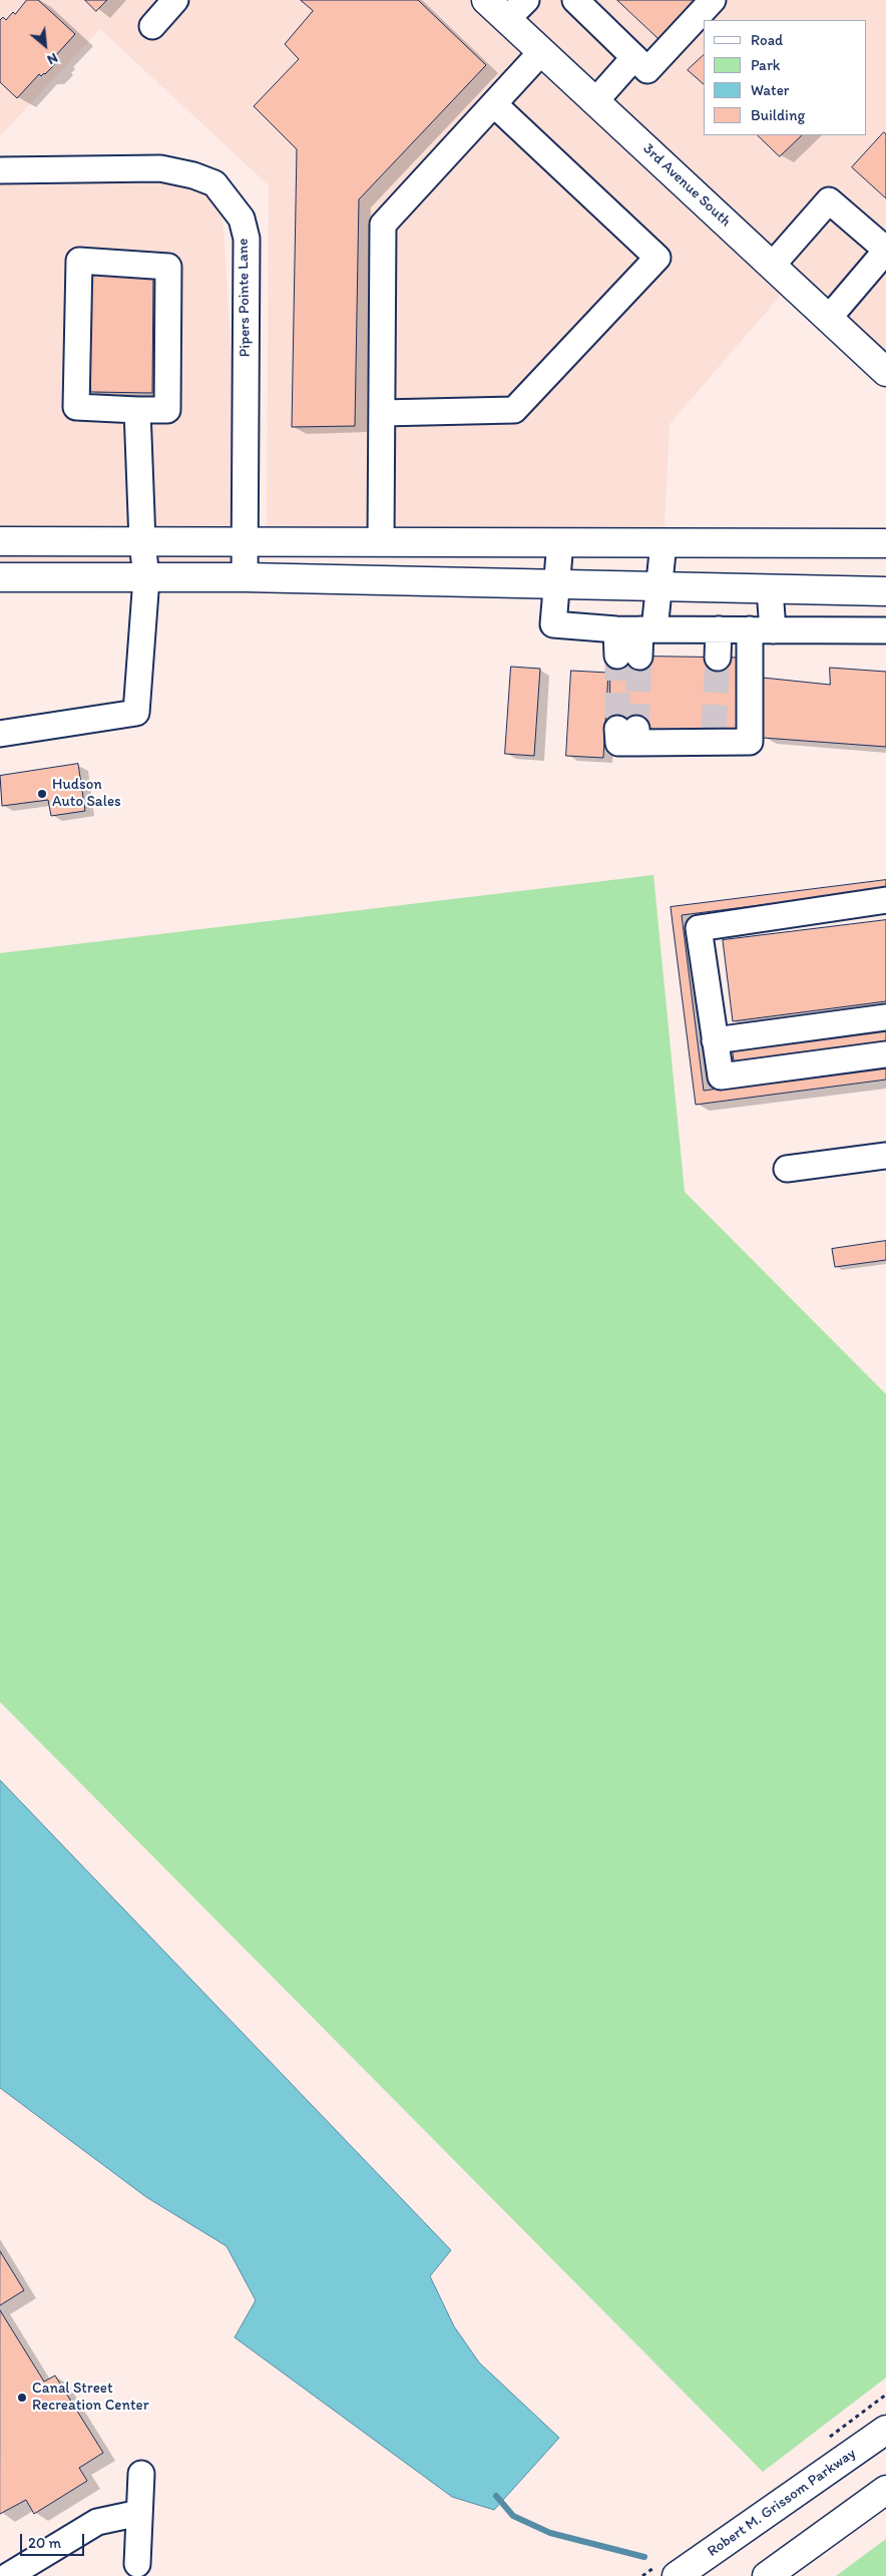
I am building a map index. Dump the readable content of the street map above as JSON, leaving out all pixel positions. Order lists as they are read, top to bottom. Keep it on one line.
{"streets":{"main road":["3rd Avenue South","Robert M. Grissom Parkway"],"street":["Pipers Pointe Lane"]},"places":["Hudson Auto Sales","Canal Street Recreation Center"],"legend":["Road","Park","Water","Building"],"scale_bar":"20 m","north":"bottom right"}
